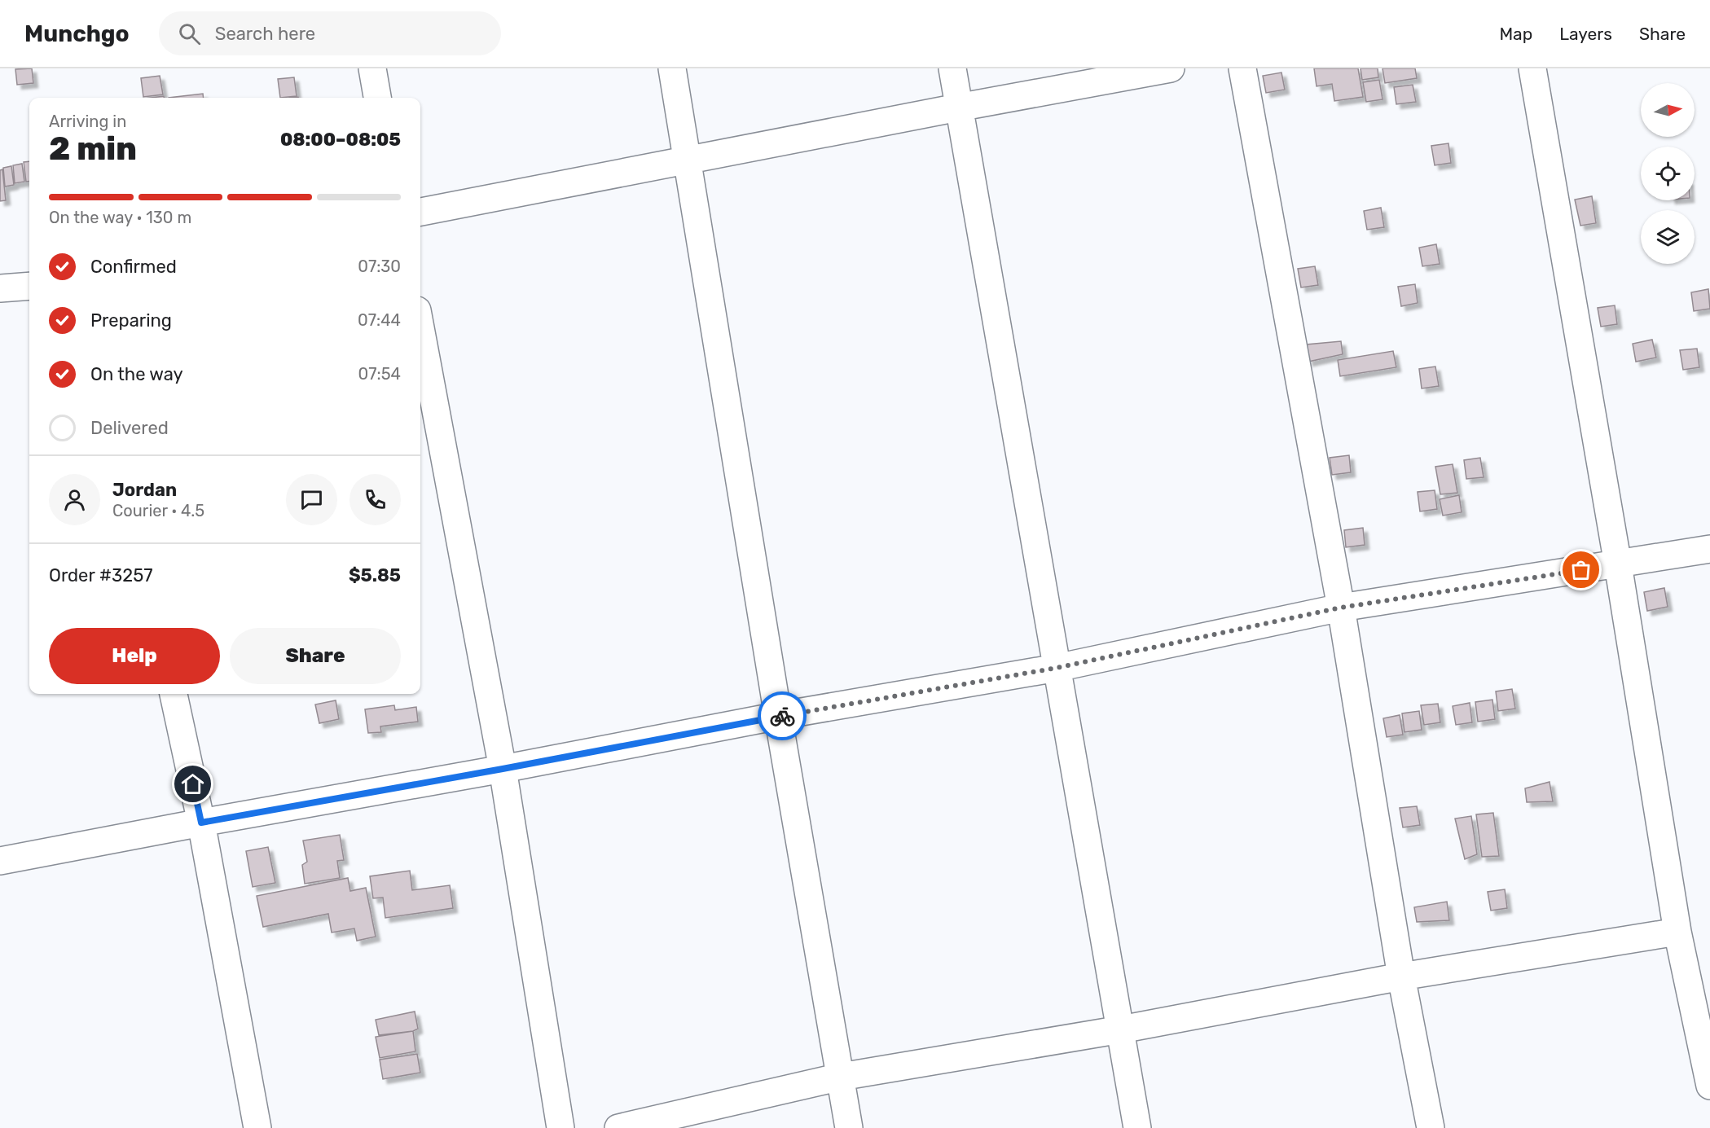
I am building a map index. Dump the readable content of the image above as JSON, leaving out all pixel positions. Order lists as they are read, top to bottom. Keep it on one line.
{"north":"right","page":{"header":"Munchgo","search":"Search here","nav":["Map","Layers","Share"],"heading":["2 min","Arriving in","08:00–08:05"],"panel":["Jordan","Courier · 4.5","Order #3257","$5.85"],"bar":"On the way · 130 m","list":[["Confirmed","07:30"],["Preparing","07:44"],["On the way","07:54"],"Delivered"],"buttons":["Help","Share"]}}
